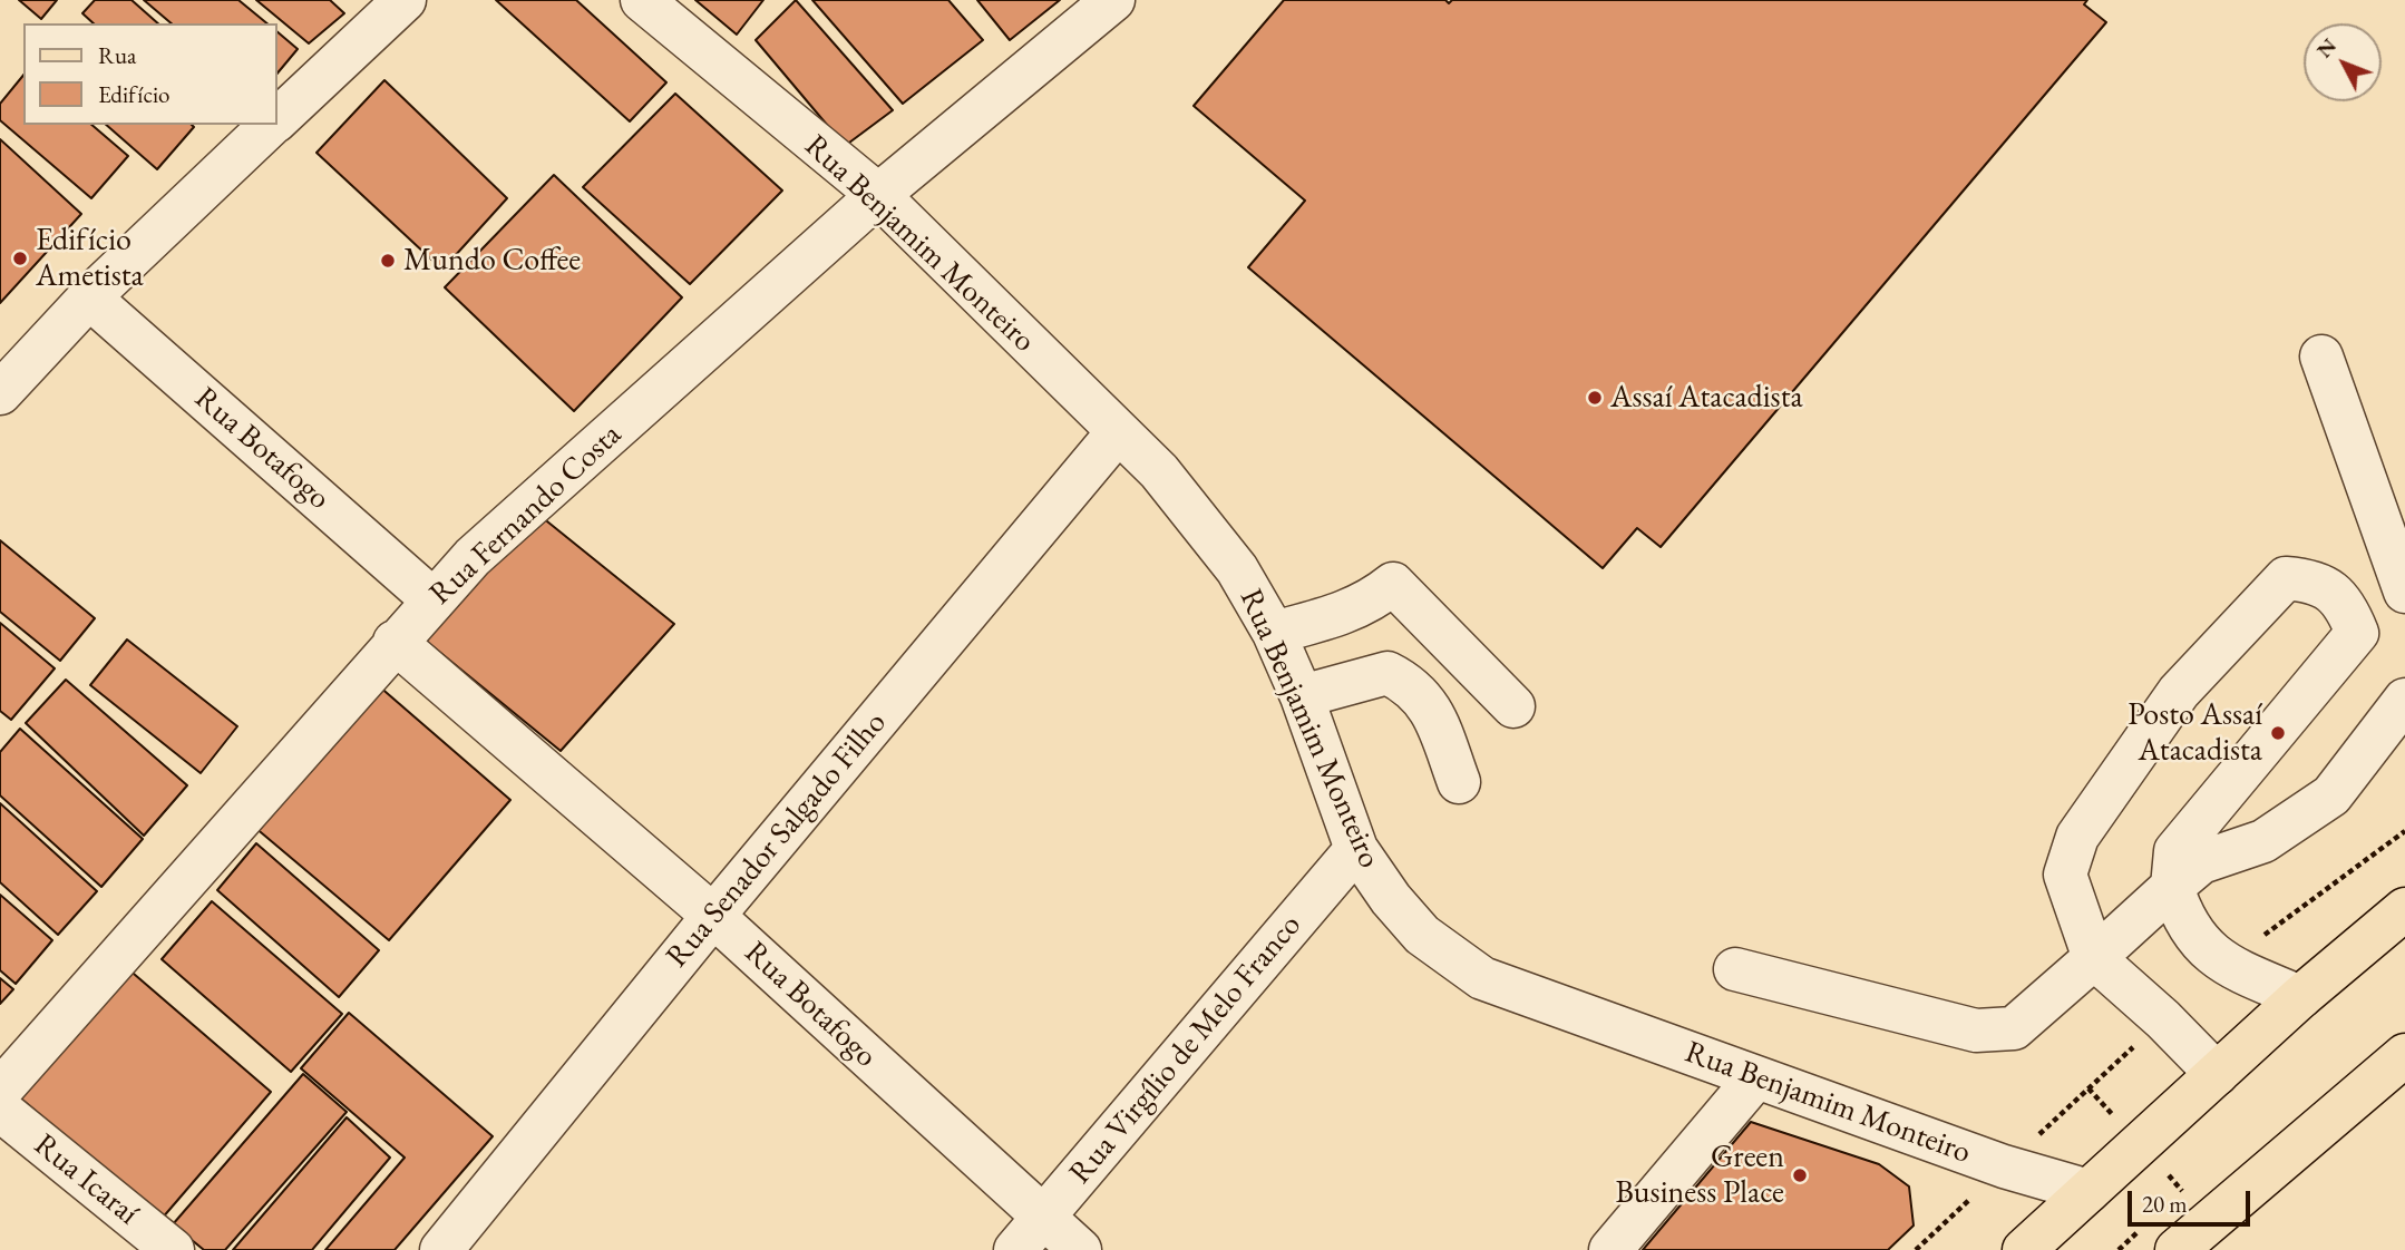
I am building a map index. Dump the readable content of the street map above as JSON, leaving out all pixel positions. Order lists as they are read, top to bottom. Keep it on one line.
{"streets":{"street":["Rua Benjamim Monteiro","Rua Botafogo","Rua Fernando Costa","Rua Senador Salgado Filho","Rua Virgílio de Melo Franco","Rua Icaraí"]},"crossings":[["Rua Benjamim Monteiro","Rua Fernando Costa"],["Rua Benjamim Monteiro","Rua Senador Salgado Filho"],["Rua Benjamim Monteiro","Rua Virgílio de Melo Franco"],["Rua Botafogo","Rua Fernando Costa"],["Rua Botafogo","Rua Senador Salgado Filho"],["Rua Botafogo","Rua Virgílio de Melo Franco"]],"places":["Edifício Ametista","Mundo Coffee","Assaí Atacadista","Posto Assaí Atacadista","Green Business Place"],"legend":["Rua","Edifício"],"scale_bar":"20 m","north":"top left"}
